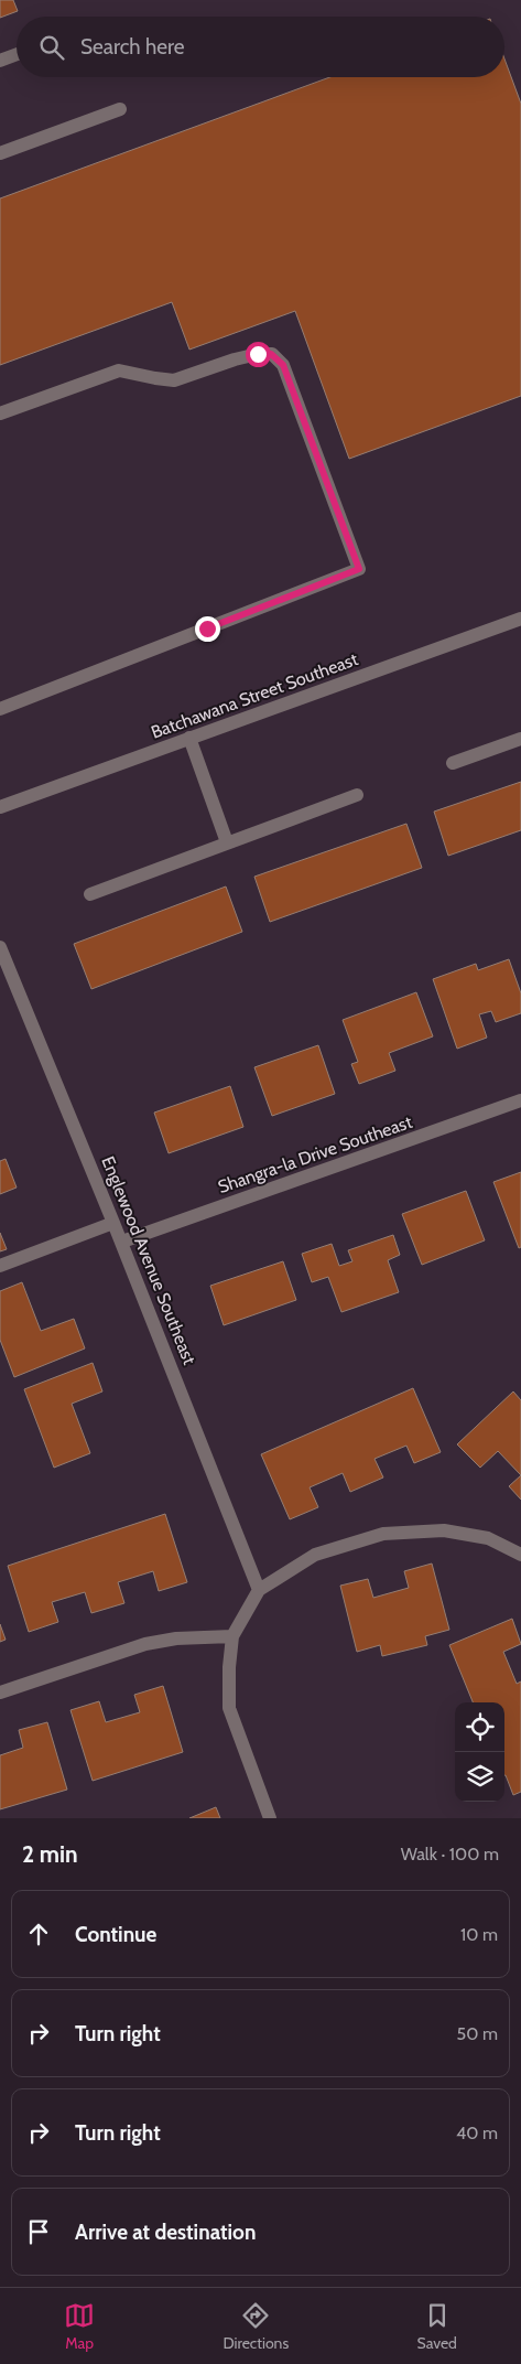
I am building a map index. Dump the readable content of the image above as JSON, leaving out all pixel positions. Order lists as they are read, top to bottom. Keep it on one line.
{"streets":{"street":["Batchawana Street Southeast","Shangra-la Drive Southeast","Englewood Avenue Southeast"]},"crossings":[["Shangra-la Drive Southeast","Englewood Avenue Southeast"]],"page":{"search":"Search here","heading":["2 min","Walk · 100 m"],"list":[["Continue","10 m"],["Turn right","50 m"],["Turn right","40 m"],"Arrive at destination"],"nav":["Map","Directions","Saved"]}}
